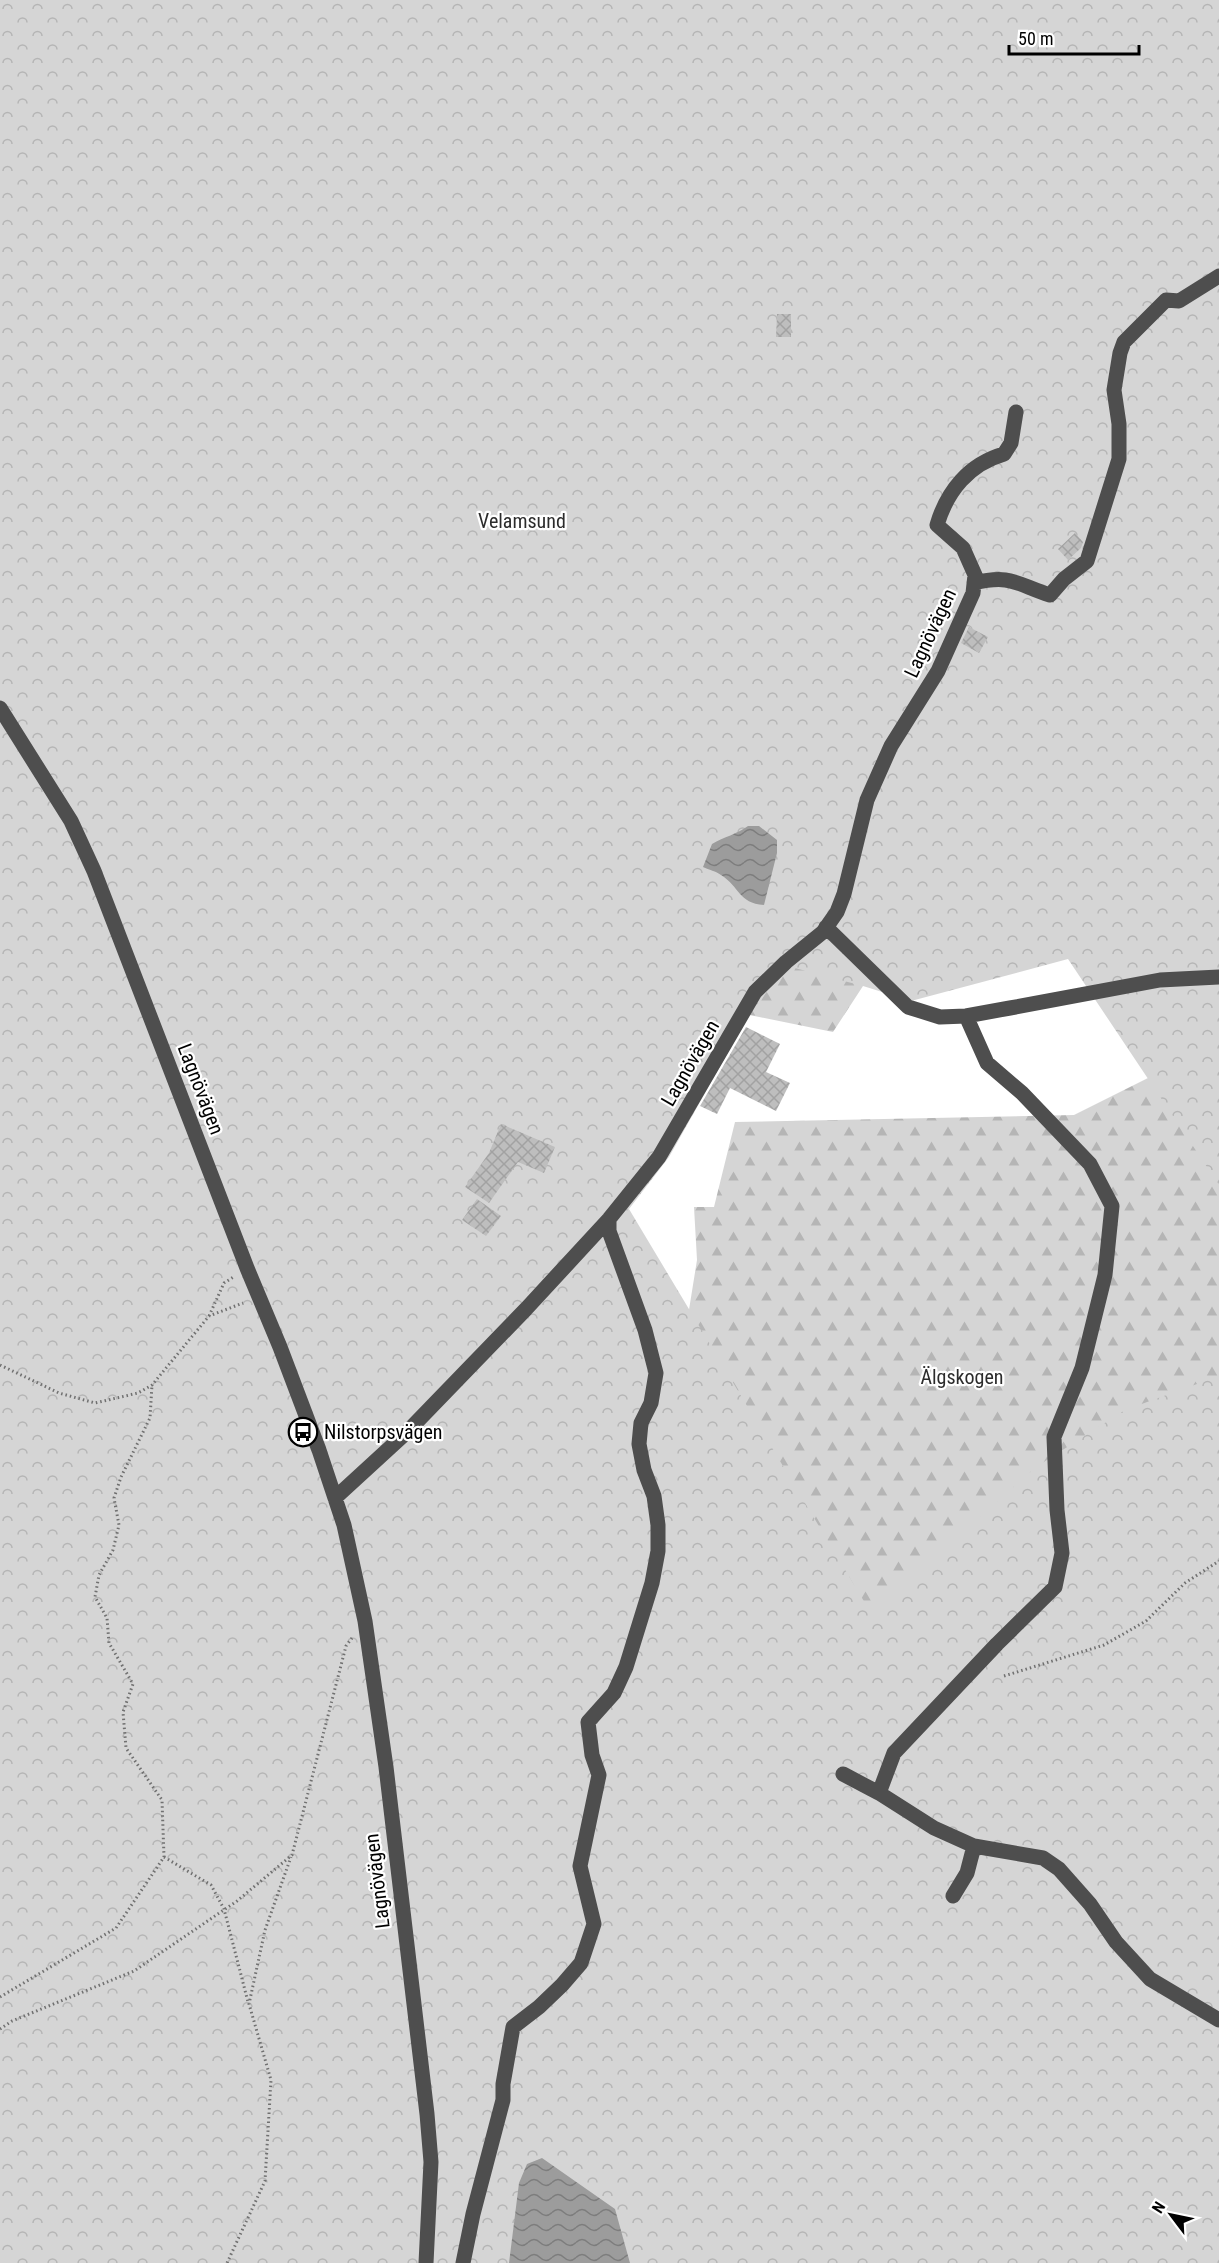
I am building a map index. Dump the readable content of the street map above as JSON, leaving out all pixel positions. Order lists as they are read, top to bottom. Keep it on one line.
{"streets":{"street":["Lagnövägen"]},"parks":["Velamsund","Älgskogen"],"places":{"bus stop":["Nilstorpsvägen"]},"scale_bar":"50 m","north":"top left"}
